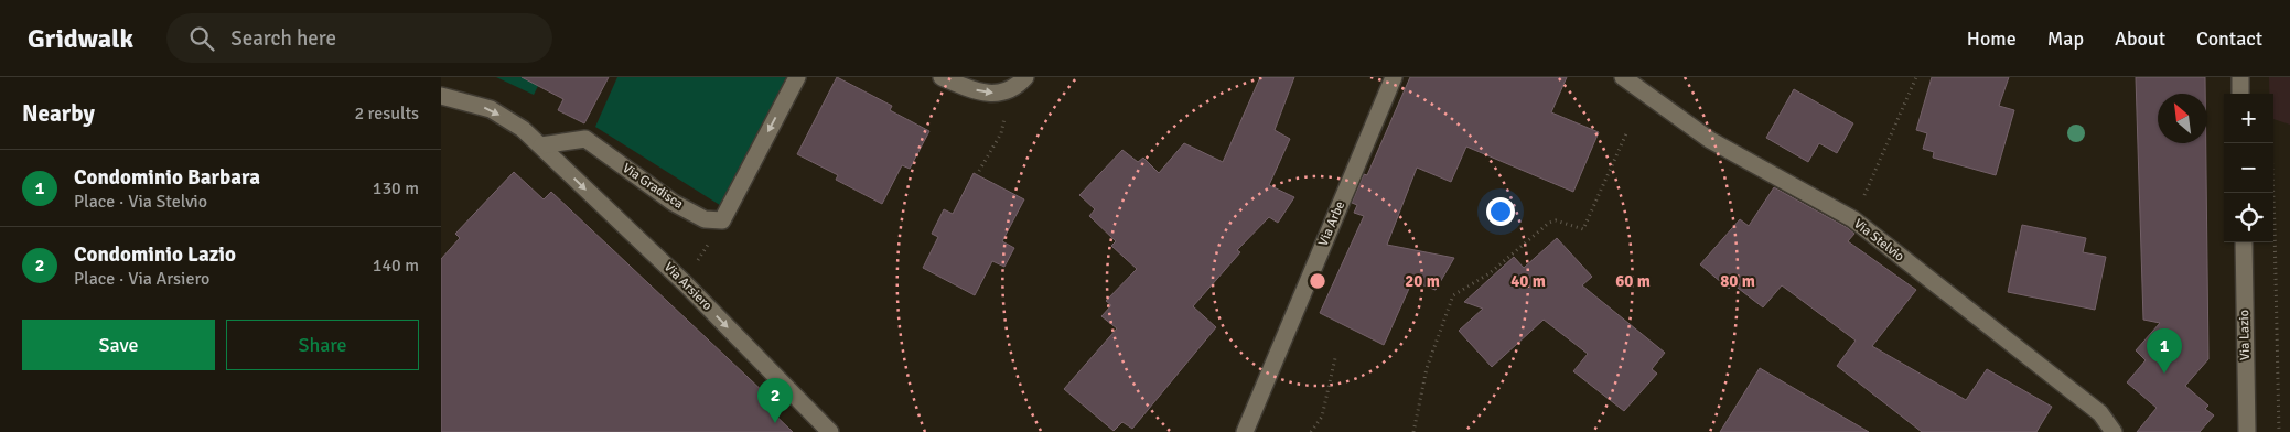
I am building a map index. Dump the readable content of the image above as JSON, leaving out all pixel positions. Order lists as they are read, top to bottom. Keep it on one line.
{"streets":{"street":["Via Gradisca","Via Arbe","Via Stelvio","Via Arsiero","Via Lazio"]},"crossings":[["Via Gradisca","Via Arsiero"]],"one_way":["Via Arsiero"],"north":"top left","page":{"header":"Gridwalk","search":"Search here","nav":["Home","Map","About","Contact"],"heading":["Nearby","2 results"],"map_buttons":["+","−"],"list":[{"mark":"1","name":"Condominio Barbara","note":"Place · Via Stelvio","value":"130 m"},{"mark":"2","name":"Condominio Lazio","note":"Place · Via Arsiero","value":"140 m"}],"buttons":["Save","Share"],"pins":["1","2"]},"rings":["20 m","40 m","60 m","80 m"]}
